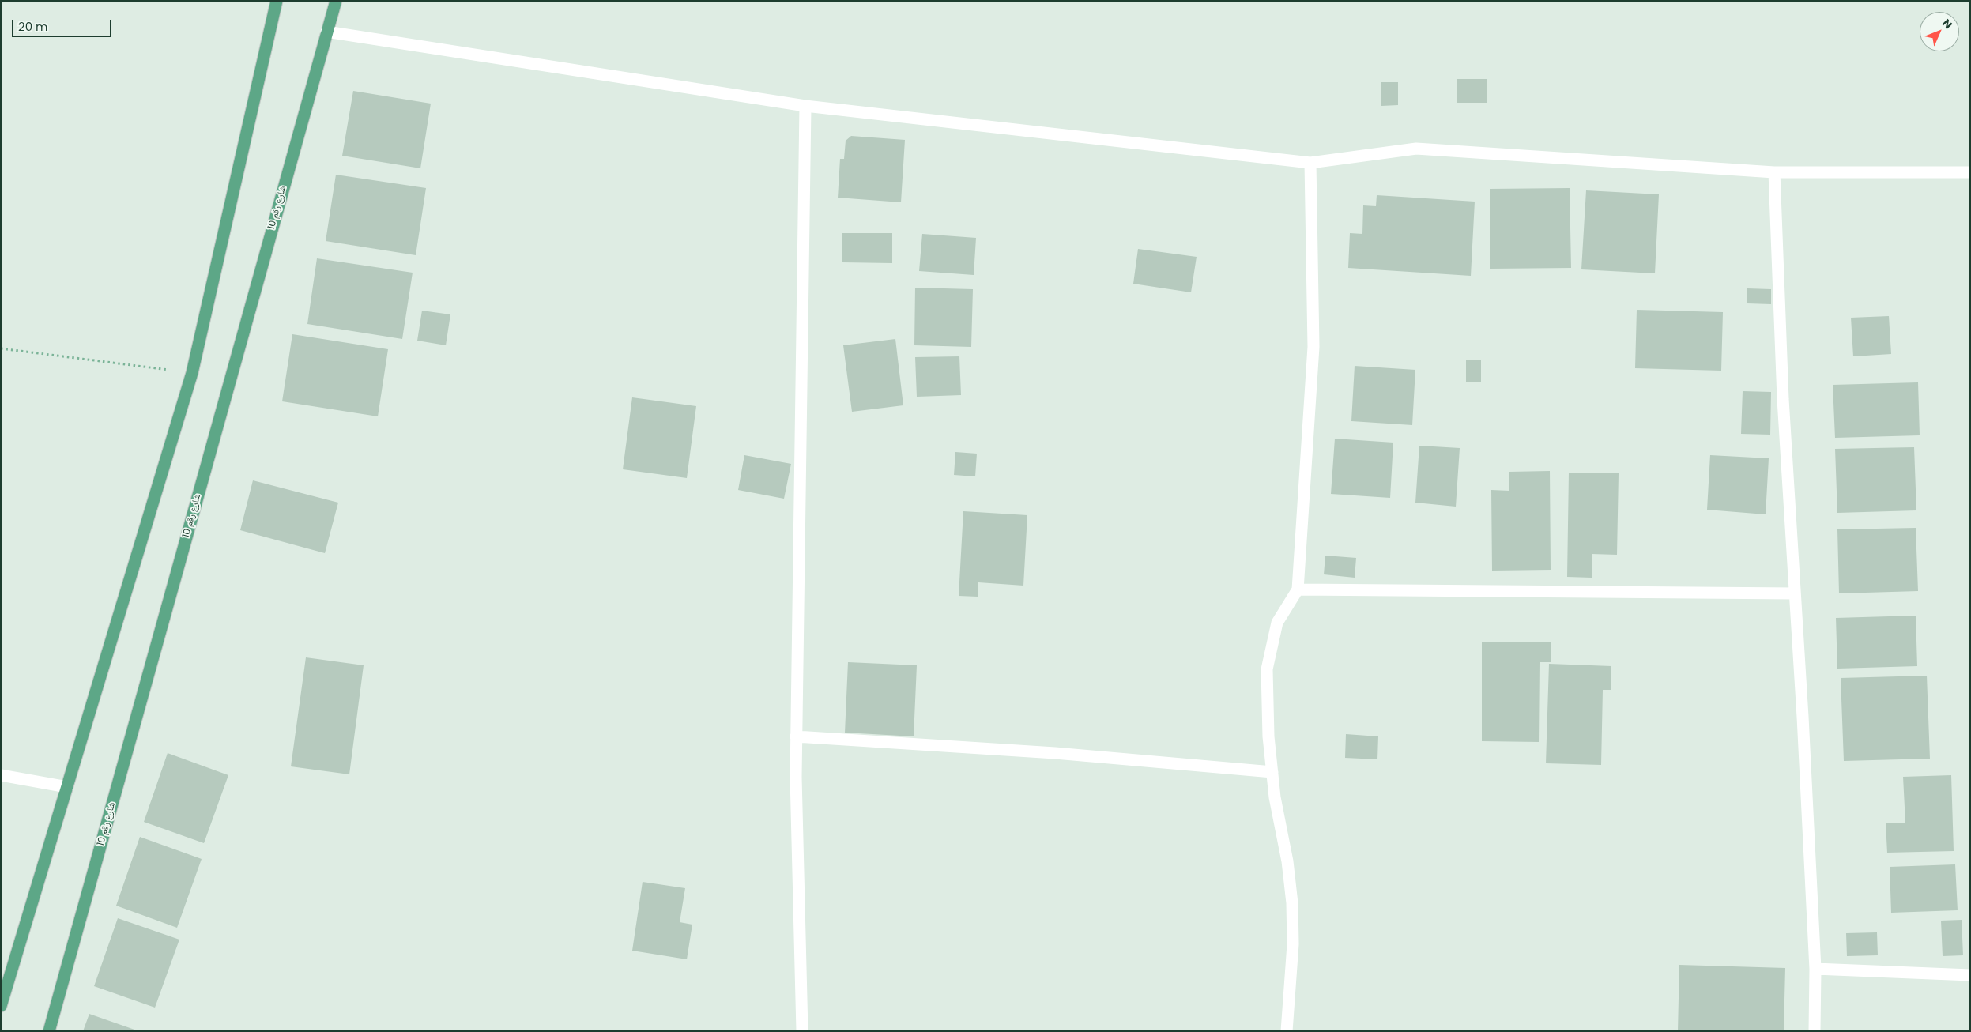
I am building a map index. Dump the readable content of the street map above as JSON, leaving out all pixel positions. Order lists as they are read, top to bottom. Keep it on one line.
{"streets":{"main road":["شارع رقم 10"]},"scale_bar":"20 m","north":"top right"}
